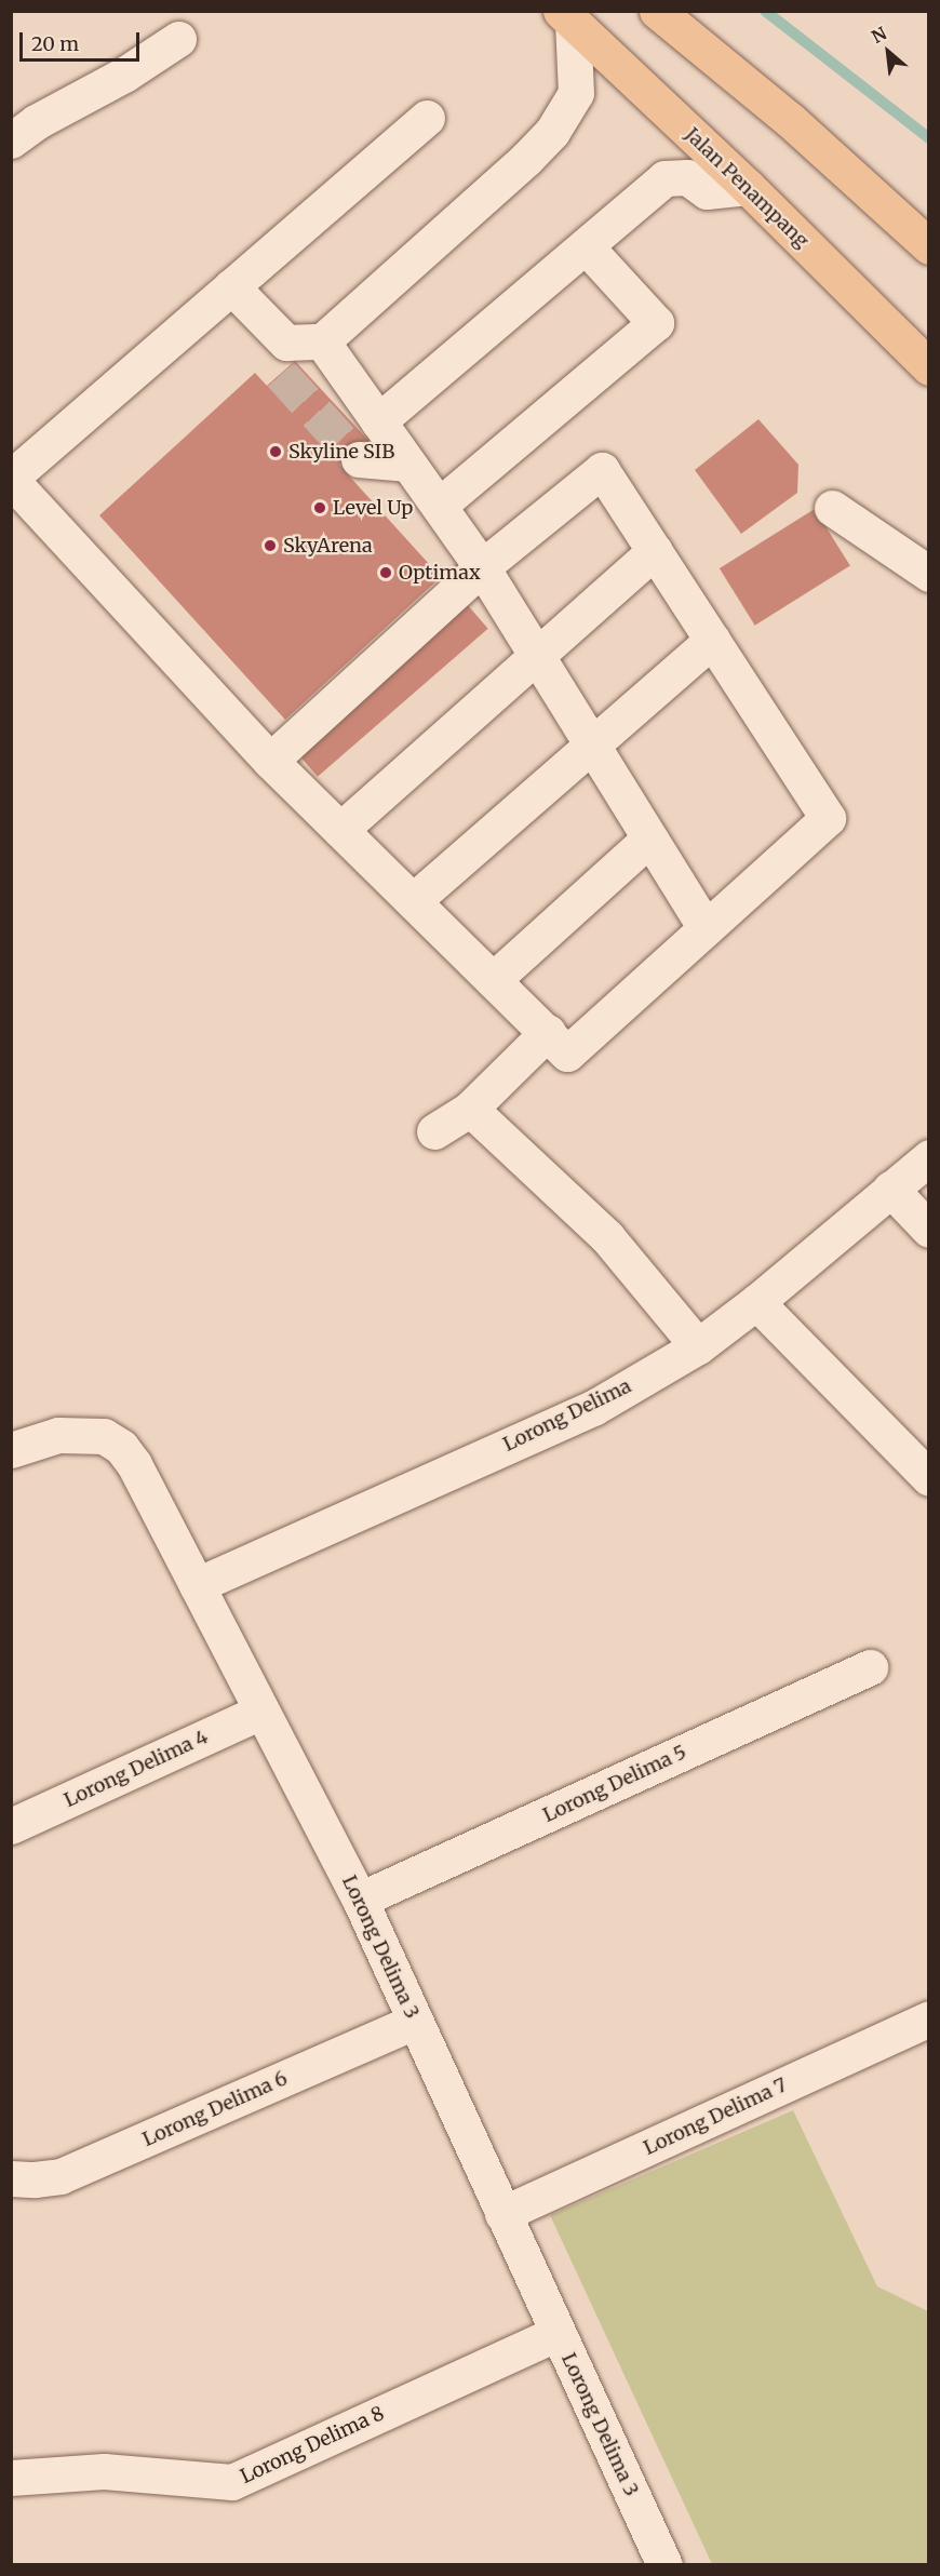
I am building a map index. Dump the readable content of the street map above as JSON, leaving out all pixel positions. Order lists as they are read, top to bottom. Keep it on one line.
{"streets":{"main road":["Jalan Penampang"],"street":["Lorong Delima","Lorong Delima 4","Lorong Delima 5","Lorong Delima 3","Lorong Delima 6","Lorong Delima 7","Lorong Delima 8"]},"crossings":[["Lorong Delima","Lorong Delima 3"],["Lorong Delima 4","Lorong Delima 3"],["Lorong Delima 5","Lorong Delima 3"],["Lorong Delima 3","Lorong Delima 6"],["Lorong Delima 3","Lorong Delima 7"],["Lorong Delima 3","Lorong Delima 8"]],"places":["Skyline SIB","Level Up","SkyArena","Optimax"],"scale_bar":"20 m","north":"top left"}
